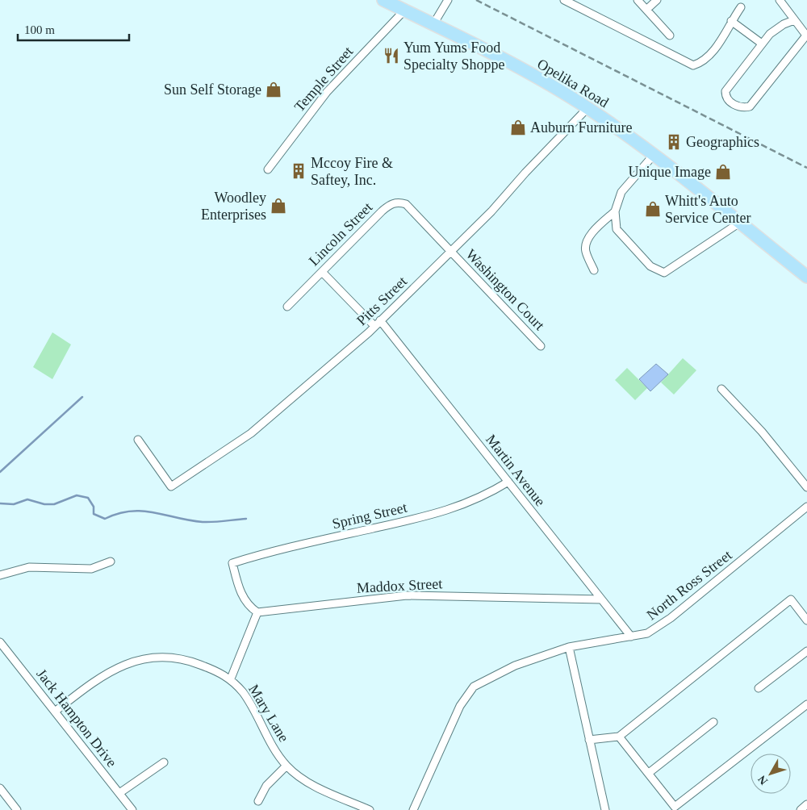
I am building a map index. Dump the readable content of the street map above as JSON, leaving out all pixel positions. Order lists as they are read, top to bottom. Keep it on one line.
{"streets":{"main road":["Opelika Road"],"street":["Temple Street","Lincoln Street","Washington Court","Pitts Street","Martin Avenue","Spring Street","North Ross Street","Maddox Street","Mary Lane","Jack Hampton Drive"]},"crossings":[["Temple Street","Opelika Road"],["Opelika Road","Pitts Street"],["Lincoln Street","Washington Court"],["Lincoln Street","Pitts Street"],["Washington Court","Pitts Street"],["Pitts Street","Martin Avenue"],["Martin Avenue","Spring Street"],["Martin Avenue","North Ross Street"],["Martin Avenue","Maddox Street"],["Spring Street","Maddox Street"],["Mary Lane","Jack Hampton Drive"]],"places":{"restaurant":["Yum Yums Food Specialty Shoppe"],"shop":["Sun Self Storage","Auburn Furniture","Unique Image","Woodley Enterprises","Whitt's Auto Service Center"],"building":["Geographics","Mccoy Fire & Saftey, Inc."]},"scale_bar":"100 m","north":"bottom left"}
